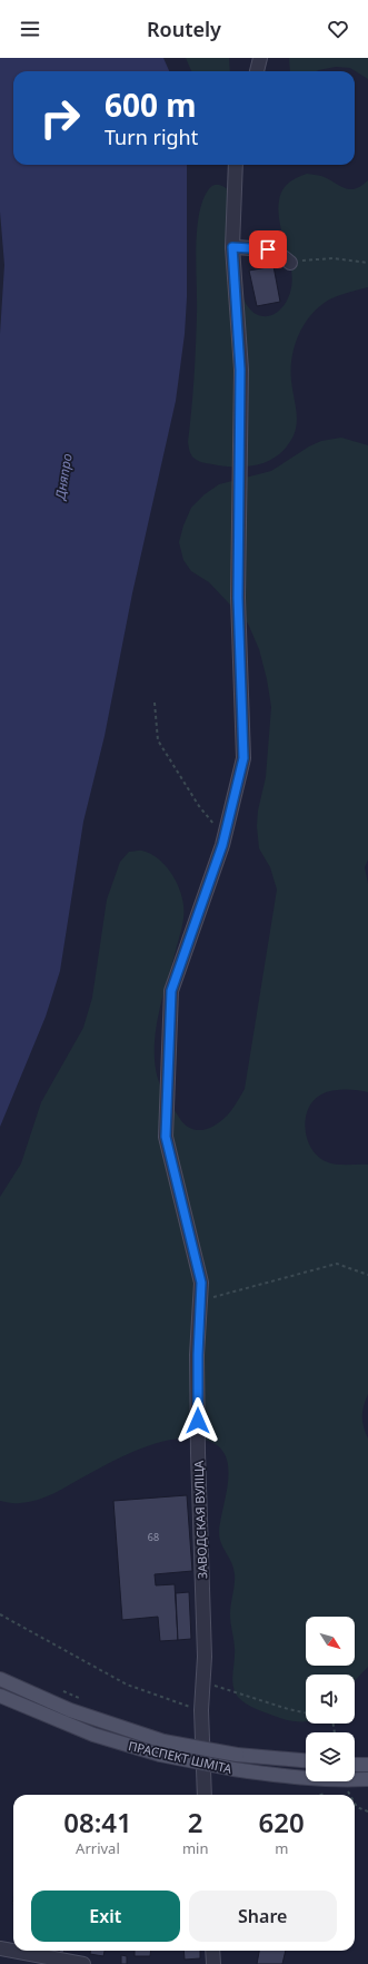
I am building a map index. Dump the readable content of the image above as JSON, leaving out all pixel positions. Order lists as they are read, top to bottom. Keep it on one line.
{"streets":{"main road":["ПРАСПЕКТ ШМІТА"],"street":["ЗАВОДСКАЯ ВУЛІЦА"]},"water":["Дняпро"],"house_numbers":["68"],"north":"bottom right","page":{"header":"Routely","turn":["600 m","Turn right"],"eta":["08:41","Arrival","2","min","620","m"],"buttons":["Exit","Share"]}}
